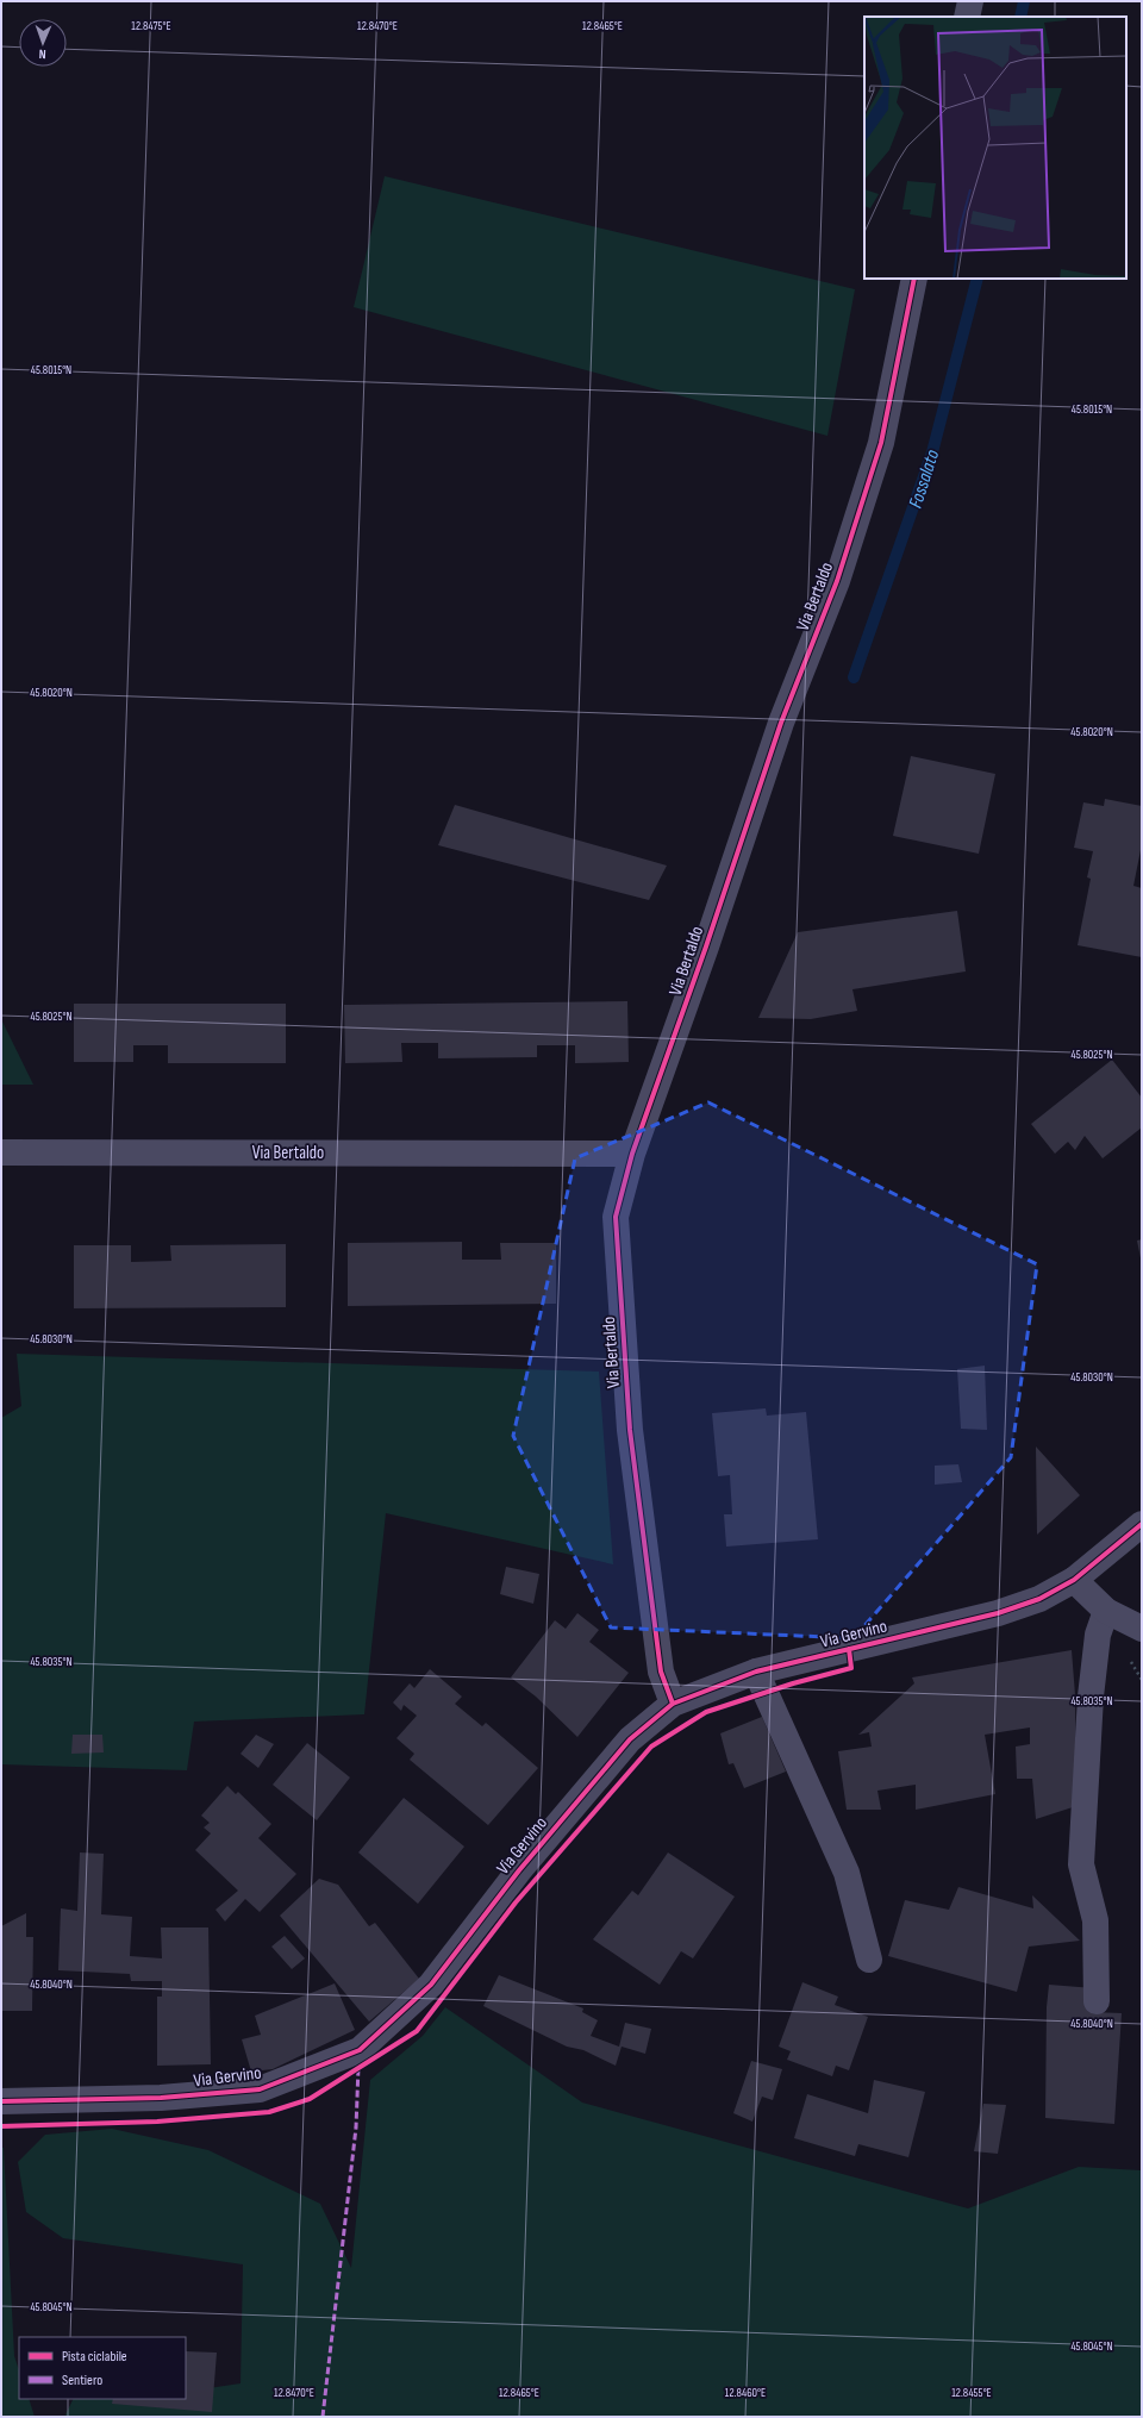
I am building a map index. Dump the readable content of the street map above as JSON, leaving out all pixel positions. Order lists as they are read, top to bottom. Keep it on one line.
{"streets":{"street":["Via Bertaldo","Via Gervino"]},"crossings":[["Via Bertaldo","Via Gervino"]],"water":["Fossalato"],"legend":["Pista ciclabile","Sentiero"],"north":"bottom","coordinates":["12.8475°E","12.8470°E","12.8465°E","45.8015°N","45.8020°N","45.8025°N","45.8030°N","45.8035°N","45.8040°N","45.8045°N","12.8460°E","12.8455°E"]}
